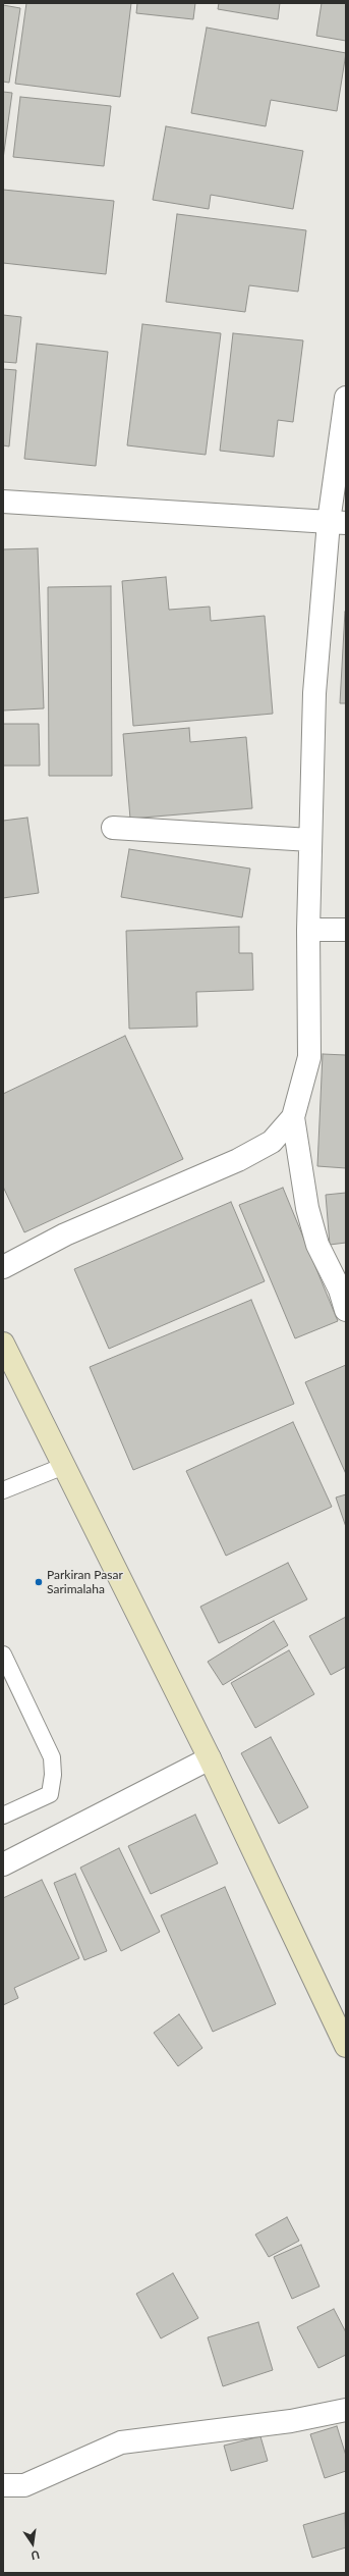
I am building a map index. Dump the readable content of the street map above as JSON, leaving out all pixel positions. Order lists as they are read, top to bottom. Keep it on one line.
{"places":["Parkiran Pasar Sarimalaha"],"north":"bottom"}
